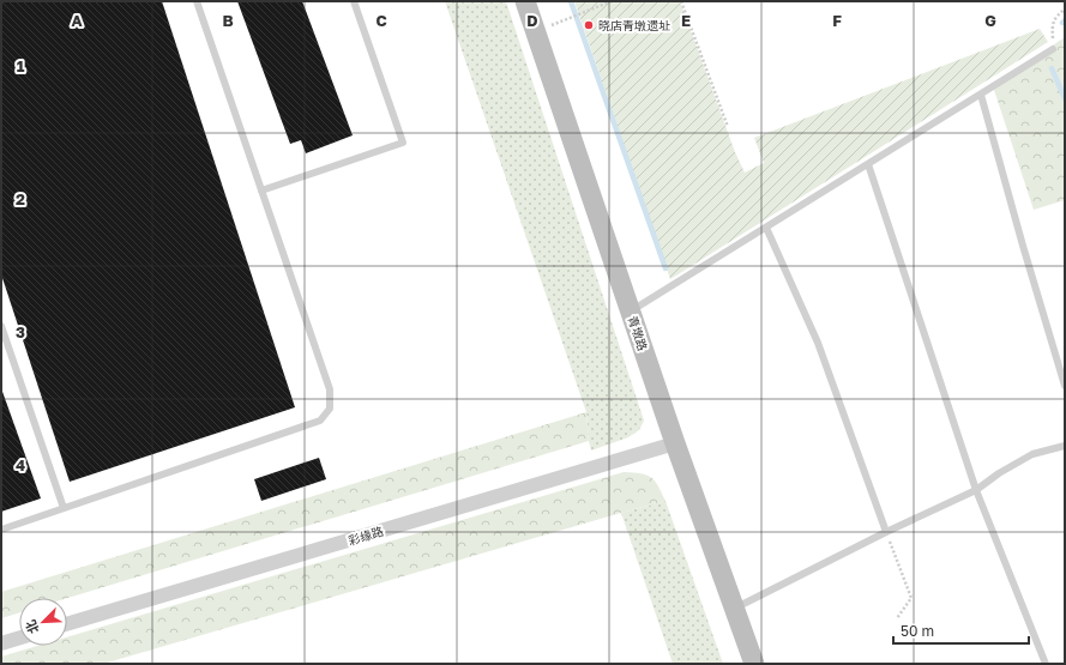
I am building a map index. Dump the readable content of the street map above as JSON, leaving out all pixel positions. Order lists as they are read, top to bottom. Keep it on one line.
{"streets":{"main road":["青墩路"],"street":["彩缘路"]},"crossings":[["青墩路","彩缘路"]],"places":["晓店青墩遗址"],"scale_bar":"50 m","north":"bottom left","grid":{"columns":["A","B","C","D","E","F","G"],"rows":["1","2","3","4"]}}
